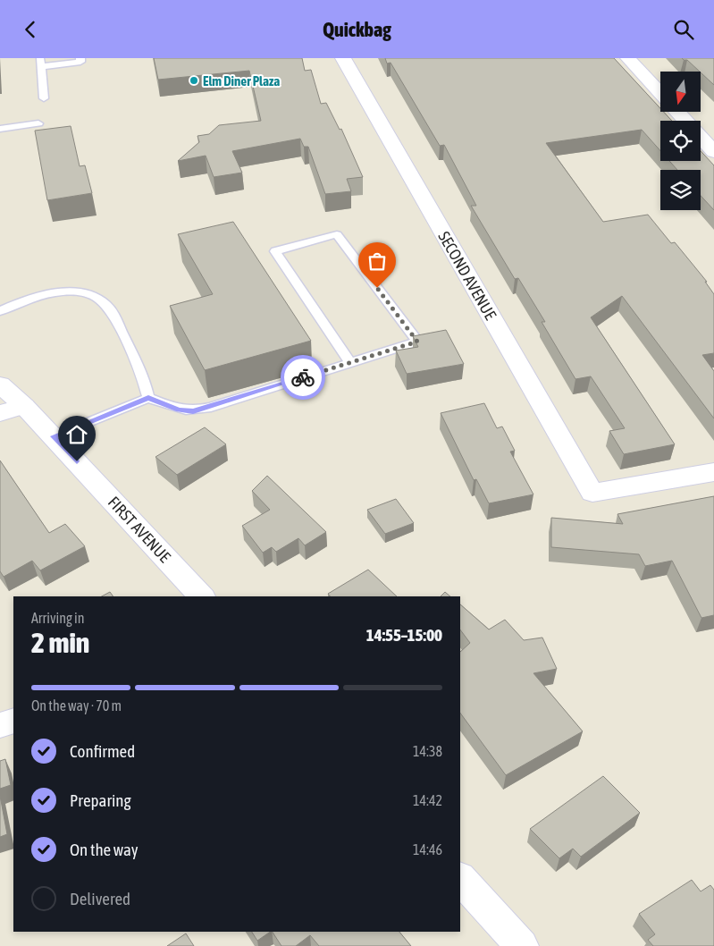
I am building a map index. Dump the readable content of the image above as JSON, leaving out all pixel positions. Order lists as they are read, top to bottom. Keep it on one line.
{"streets":{"street":["SECOND AVENUE","FIRST AVENUE"]},"places":["Elm Diner Plaza"],"north":"bottom","page":{"header":"Quickbag","heading":["2 min","Arriving in","14:55–15:00"],"bar":"On the way · 70 m","list":[["Confirmed","14:38"],["Preparing","14:42"],["On the way","14:46"],"Delivered"]}}
